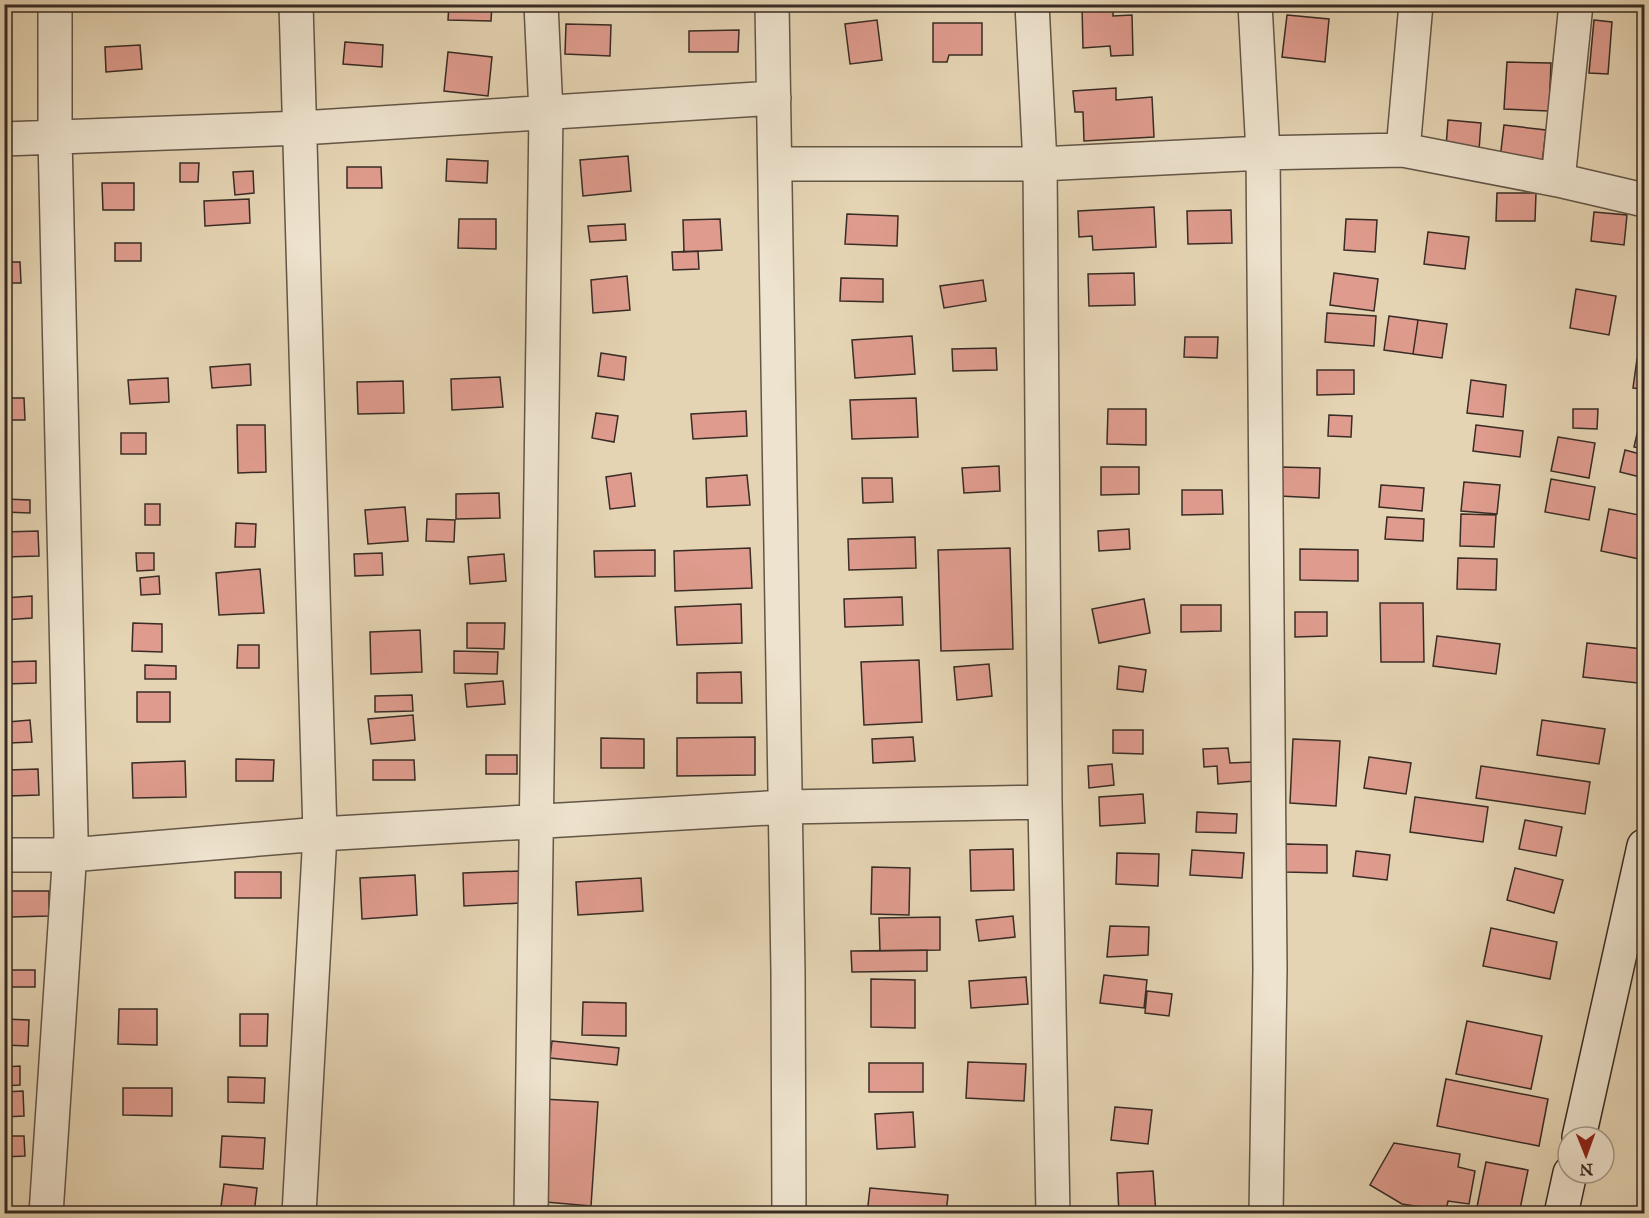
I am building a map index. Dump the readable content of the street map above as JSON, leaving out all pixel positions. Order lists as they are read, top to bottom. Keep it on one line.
{"north":"bottom"}
